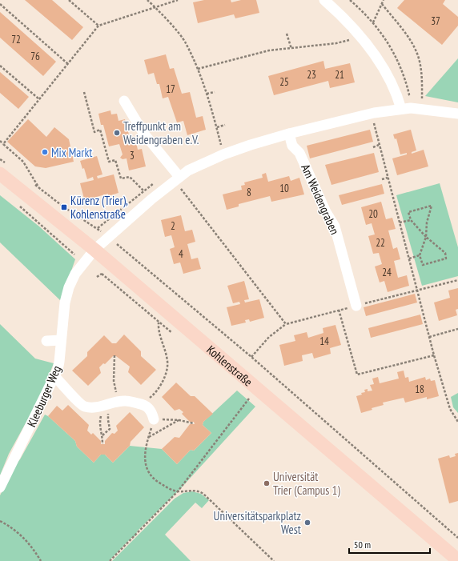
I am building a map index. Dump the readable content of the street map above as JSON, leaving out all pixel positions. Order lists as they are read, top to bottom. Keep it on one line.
{"streets":{"main road":["Kohlenstraße"],"street":["Am Weidengraben","Kleeburger Weg"]},"crossings":[["Kohlenstraße","Kleeburger Weg"]],"places":{"other":["Treffpunkt am Weidengraben e.V.","Mix Markt","Universität Trier (Campus 1)","Universitätsparkplatz West"],"transit":["Kürenz (Trier), Kohlenstraße"]},"house_numbers":["37","72","76","23","21","25","17","3","10","8","20","2","22","4","24","14","18"],"scale_bar":"50 m"}
